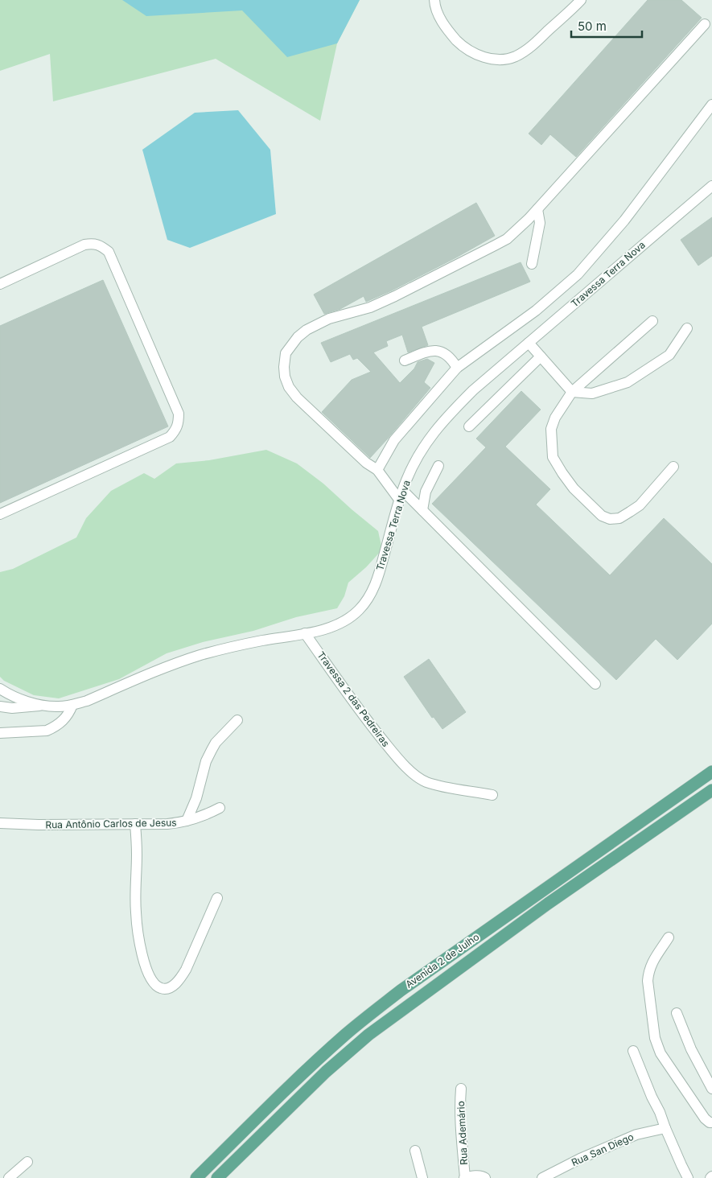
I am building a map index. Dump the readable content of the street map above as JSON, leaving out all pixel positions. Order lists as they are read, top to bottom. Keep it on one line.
{"streets":{"main road":["Avenida 2 de Julho"],"street":["Travessa Terra Nova","Travessa 2 das Pedreiras","Rua Antônio Carlos de Jesus","Rua Ademário","Rua San Diego"]},"crossings":[["Travessa Terra Nova","Travessa 2 das Pedreiras"]],"scale_bar":"50 m"}
